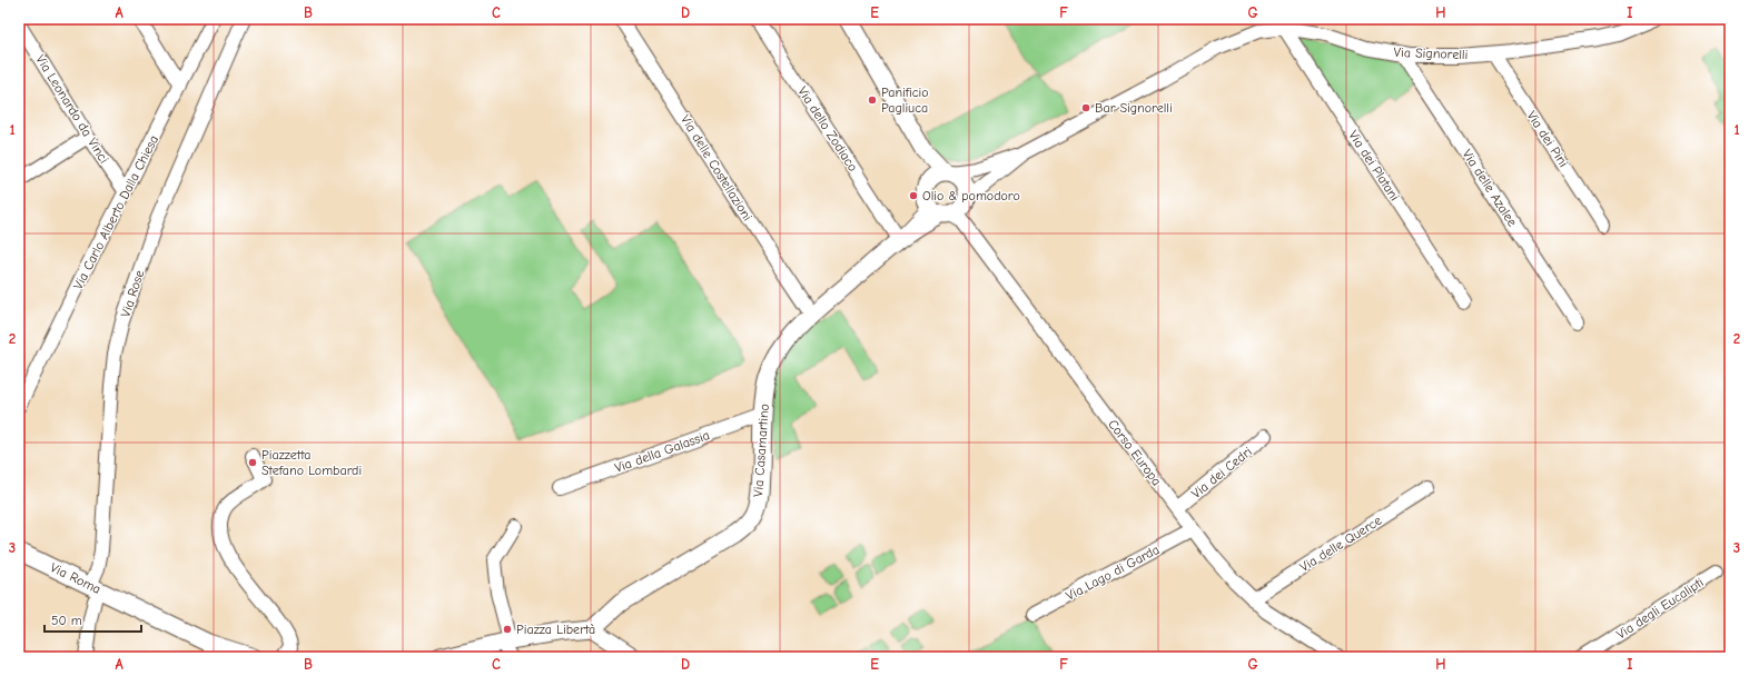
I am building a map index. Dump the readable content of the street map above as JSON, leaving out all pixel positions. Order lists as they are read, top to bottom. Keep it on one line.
{"streets":{"main road":["Via Casamartino","Via Roma"],"street":["Via Signorelli","Via Leonardo da Vinci","Via dello Zodiaco","Via dei Pini","Via dei Platani","Via delle Costellazioni","Via delle Azalee","Via Carlo Alberto Dalla Chiesa","Via Rose","Via della Galassia","Corso Europa","Via dei Cedri","Via delle Querce","Via Lago di Garda","Via degli Eucalipti"]},"crossings":[["Via Signorelli","Via dei Pini"],["Via Signorelli","Via dei Platani"],["Via Signorelli","Via delle Azalee"],["Via Signorelli","Via Casamartino"],["Via Signorelli","Corso Europa"],["Via Leonardo da Vinci","Via Carlo Alberto Dalla Chiesa"],["Via dello Zodiaco","Via Casamartino"],["Via delle Costellazioni","Via Casamartino"],["Via Rose","Via Roma"],["Via Casamartino","Via della Galassia"],["Via Casamartino","Corso Europa"],["Corso Europa","Via dei Cedri"],["Corso Europa","Via delle Querce"],["Corso Europa","Via Lago di Garda"]],"places":["Panificio Pagliuca","Bar Signorelli","Olio & pomodoro","Piazzetta Stefano Lombardi","Piazza Libertà"],"scale_bar":"50 m","grid":{"columns":["A","B","C","D","E","F","G","H","I"],"rows":["1","2","3"]}}
